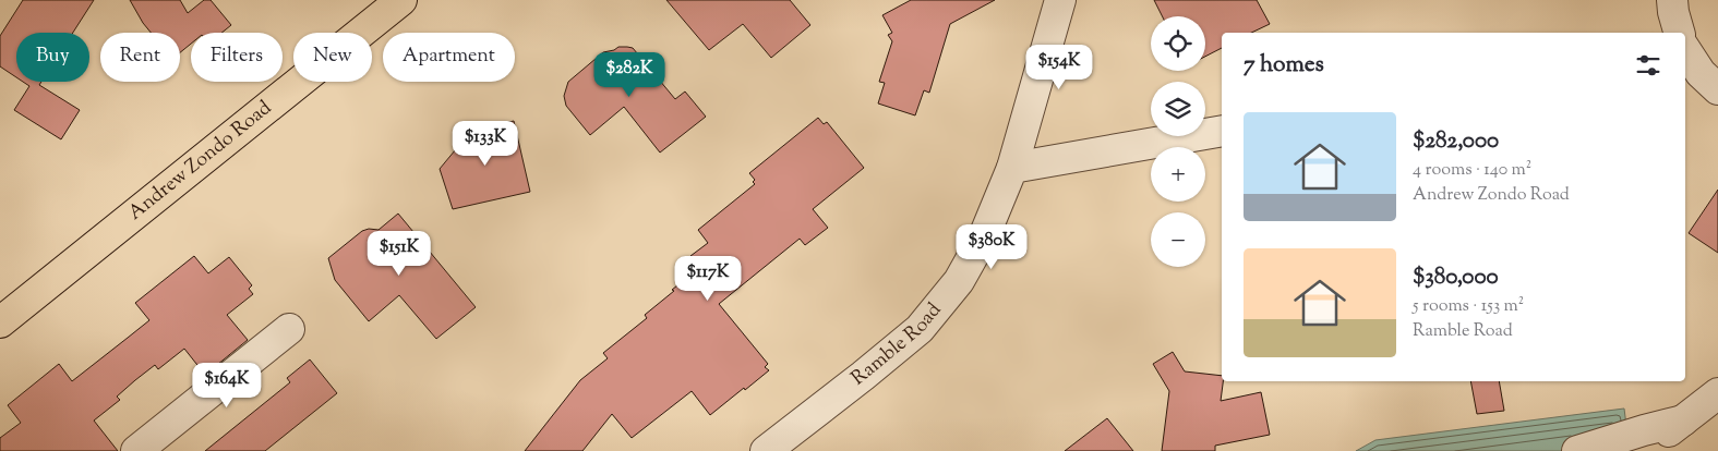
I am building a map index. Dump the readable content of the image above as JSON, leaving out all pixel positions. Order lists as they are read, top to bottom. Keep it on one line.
{"streets":{"main road":["Andrew Zondo Road"],"street":["Ramble Road"]},"page":{"map_buttons":["+","−"],"chip":["Buy","Rent","Filters","New","Apartment"],"heading":"7 homes","price":["$154K","$282K","$133K","$380K","$151K","$117K","$164K"],"list":[{"name":"$282,000","note":"4 rooms · 140 m² · Andrew Zondo Road"},{"name":"$380,000","note":"5 rooms · 153 m² · Ramble Road"}]}}
